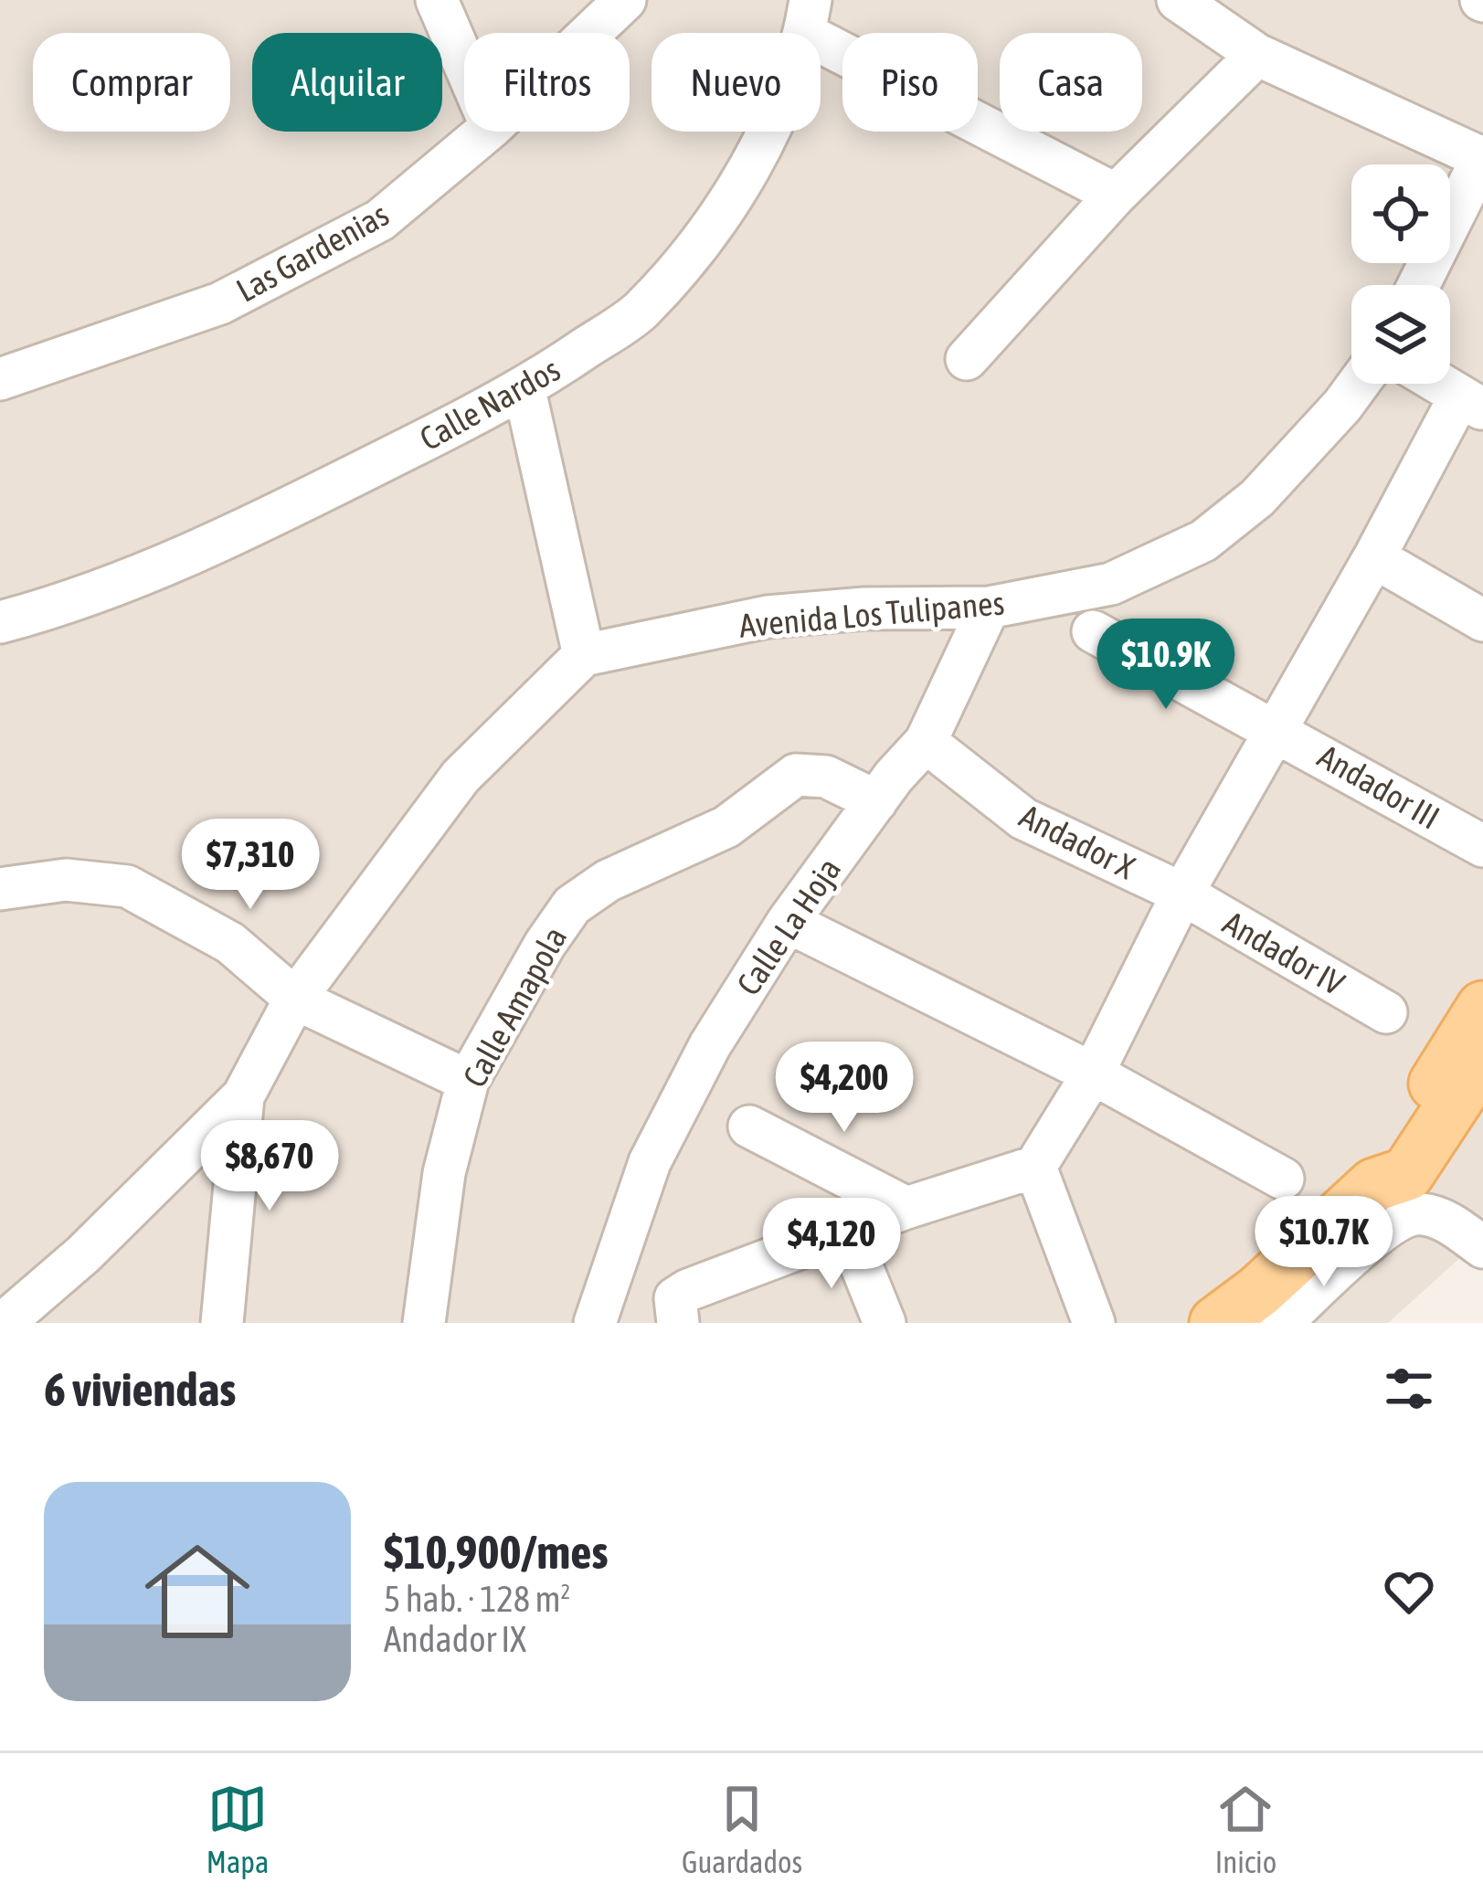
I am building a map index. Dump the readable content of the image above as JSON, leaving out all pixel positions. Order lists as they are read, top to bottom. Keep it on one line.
{"streets":{"street":["Las Gardenias","Calle Nardos","Avenida Los Tulipanes","Andador III","Andador X","Calle La Hoja","Andador IV","Calle Amapola"]},"crossings":[["Avenida Los Tulipanes","Calle La Hoja"],["Andador X","Calle La Hoja"],["Andador X","Andador IV"],["Calle La Hoja","Calle Amapola"]],"page":{"chip":["Comprar","Alquilar","Filtros","Nuevo","Piso","Casa"],"price":["$10.9K","$7,310","$4,200","$8,670","$10.7K","$4,120"],"heading":"6 viviendas","list":[{"name":"$10,900/mes","note":"5 hab. · 128 m² · Andador IX"}],"tabs":["Mapa","Guardados","Inicio"]}}
